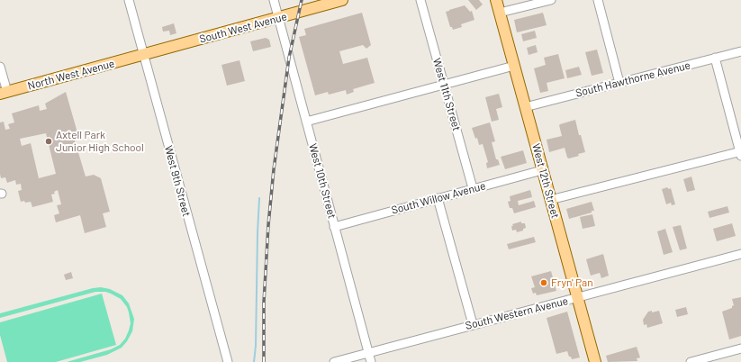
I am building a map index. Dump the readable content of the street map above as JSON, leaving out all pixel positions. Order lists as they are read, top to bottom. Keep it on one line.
{"streets":{"main road":["South West Avenue","North West Avenue","West 12th Street"],"street":["South Hawthorne Avenue","West 11th Street","West 9th Street","West 10th Street","South Willow Avenue","South Western Avenue"]},"crossings":[["South West Avenue","North West Avenue"],["South West Avenue","West 9th Street"],["South West Avenue","West 10th Street"],["North West Avenue","West 9th Street"],["South Hawthorne Avenue","West 12th Street"],["West 11th Street","South Willow Avenue"],["West 10th Street","South Willow Avenue"],["West 10th Street","South Western Avenue"],["West 12th Street","South Willow Avenue"],["West 12th Street","South Western Avenue"]],"places":["Axtell Park Junior High School","Fryn' Pan"]}
